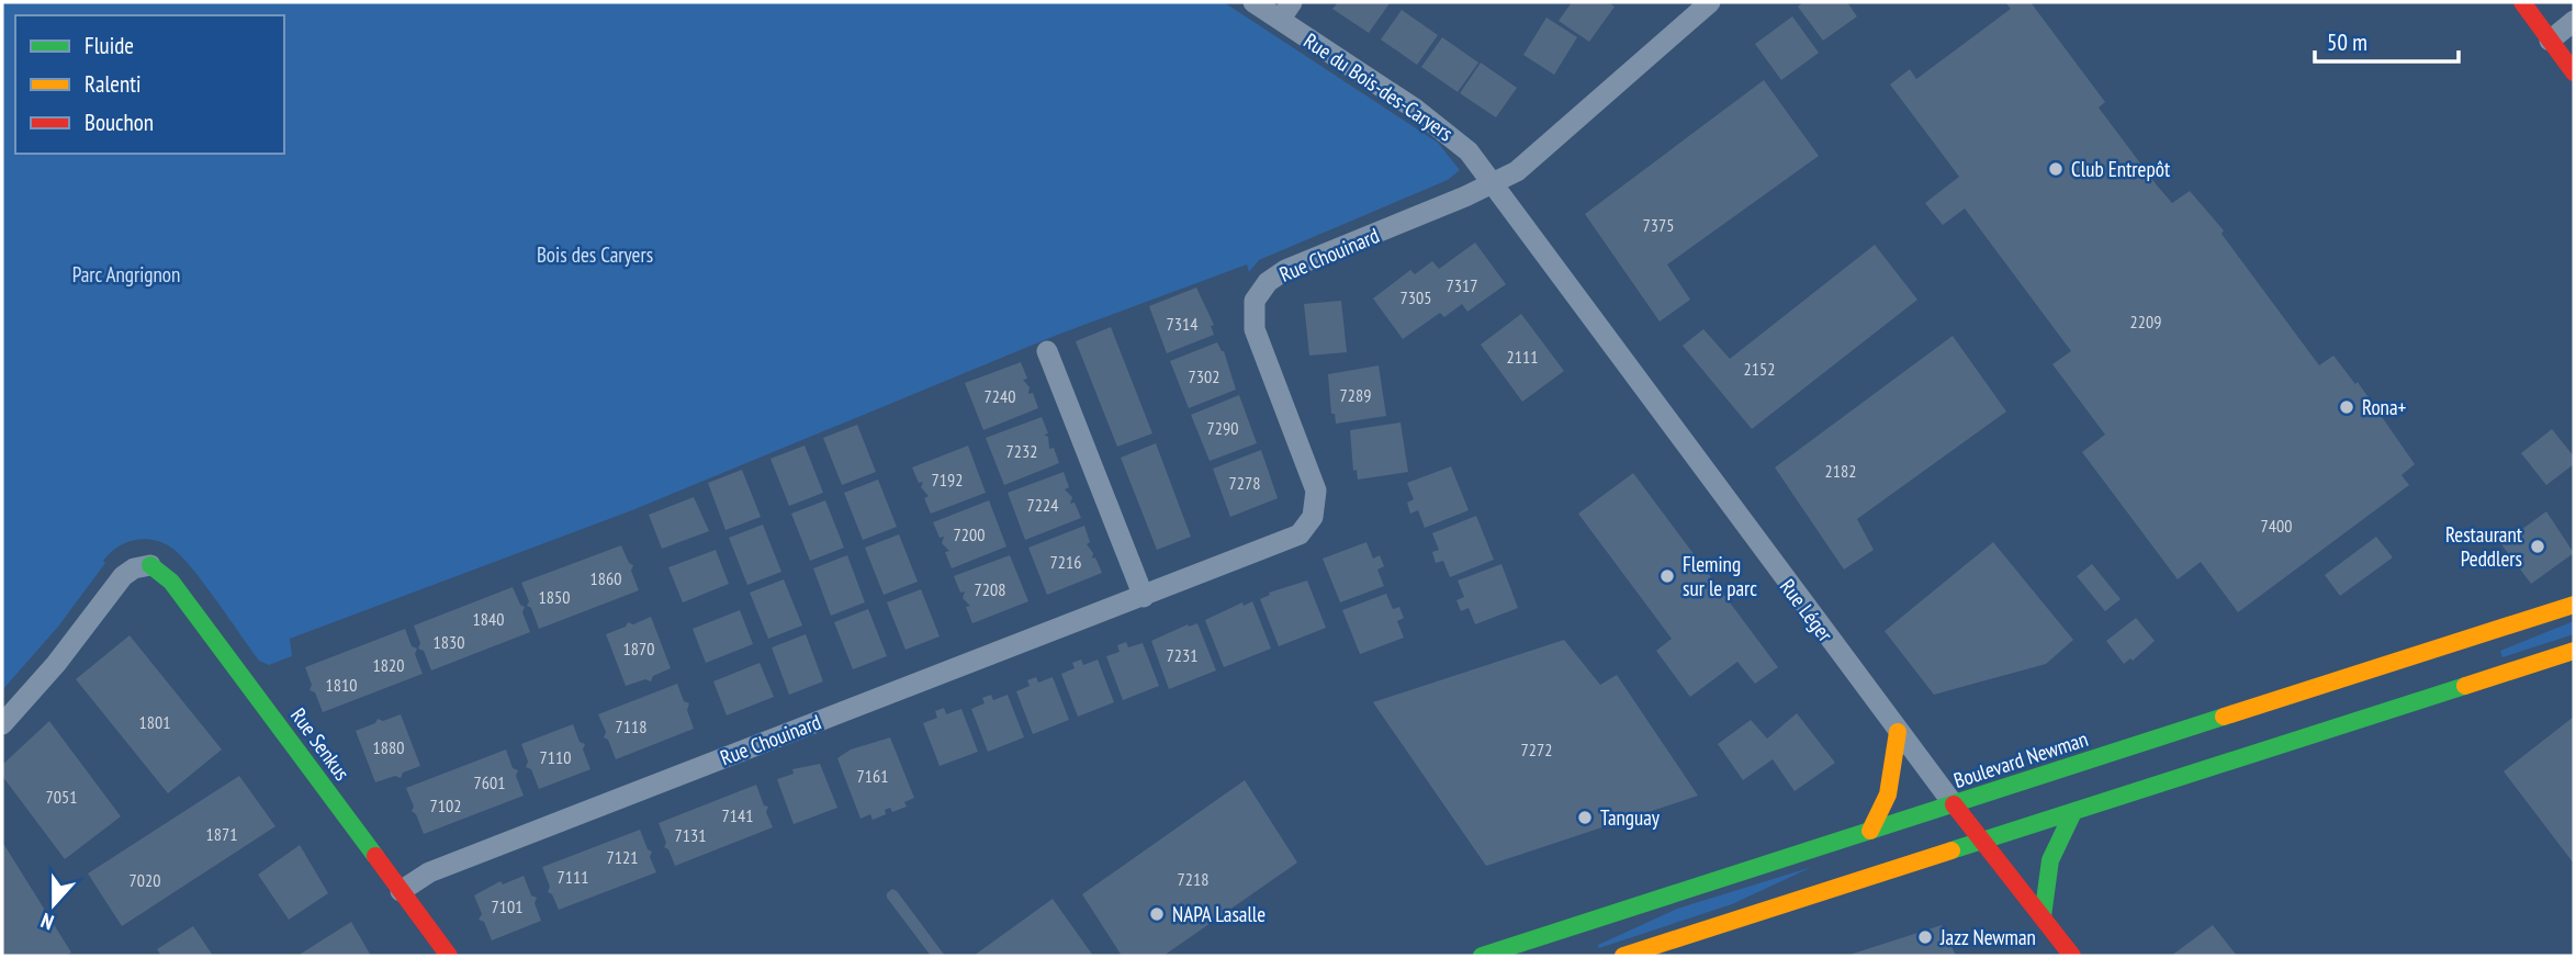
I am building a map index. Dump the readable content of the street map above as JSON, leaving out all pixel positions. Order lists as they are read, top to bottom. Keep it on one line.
{"streets":{"main road":["Rue Léger","Rue Senkus","Boulevard Newman"],"street":["Rue du Bois-des-Caryers","Rue Chouinard"]},"crossings":[["Rue du Bois-des-Caryers","Rue Chouinard"],["Rue du Bois-des-Caryers","Rue Léger"],["Rue Chouinard","Rue Léger"],["Rue Chouinard","Rue Senkus"],["Rue Léger","Boulevard Newman"]],"parks":["Bois des Caryers","Parc Angrignon"],"places":["Club Entrepôt","Rona+","Restaurant Peddlers","Fleming sur le parc","Tanguay","NAPA Lasalle","Jazz Newman"],"house_numbers":["7375","7317","7305","2209","7314","2111","2152","7302","7289","7240","7290","7232","2182","7192","7278","7224","7400","7200","7216","1860","7208","1850","1840","1830","1870","7231","1820","1810","1801","7118","1880","7272","7110","7161","7601","7051","7102","7141","1871","7131","7121","7111","7218","7020","7101"],"legend":["Fluide","Ralenti","Bouchon"],"scale_bar":"50 m","north":"bottom"}
